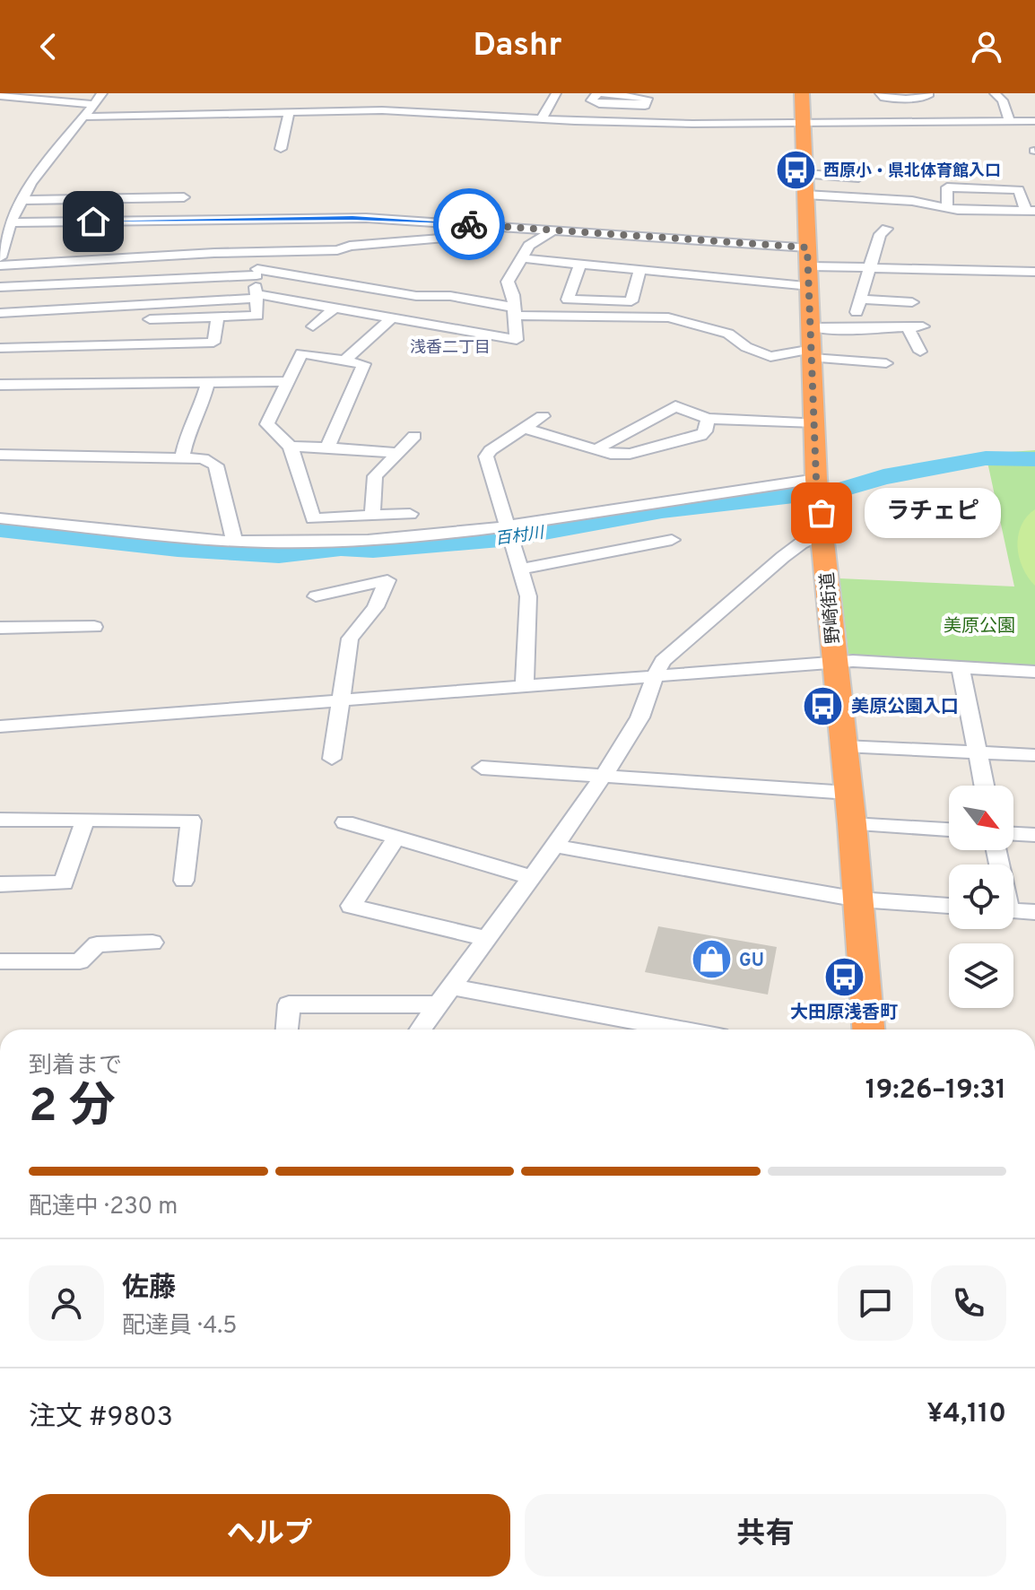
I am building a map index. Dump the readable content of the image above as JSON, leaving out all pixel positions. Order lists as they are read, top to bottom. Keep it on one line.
{"streets":{"highway":["野崎街道"]},"districts":["浅香二丁目"],"water":["百村川"],"parks":["美原公園"],"places":{"bus stop":["西原小・県北体育館入口","美原公園入口","大田原浅香町"],"other":["ラチェピ"],"shop":["GU"]},"north":"bottom right","page":{"header":"Dashr","bubble":"ラチェピ","heading":["2 分","到着まで","19:26–19:31"],"panel":["佐藤","配達員 · 4.5","注文 #9803","¥4,110"],"bar":"配達中 · 230 m","buttons":["ヘルプ","共有"]}}
